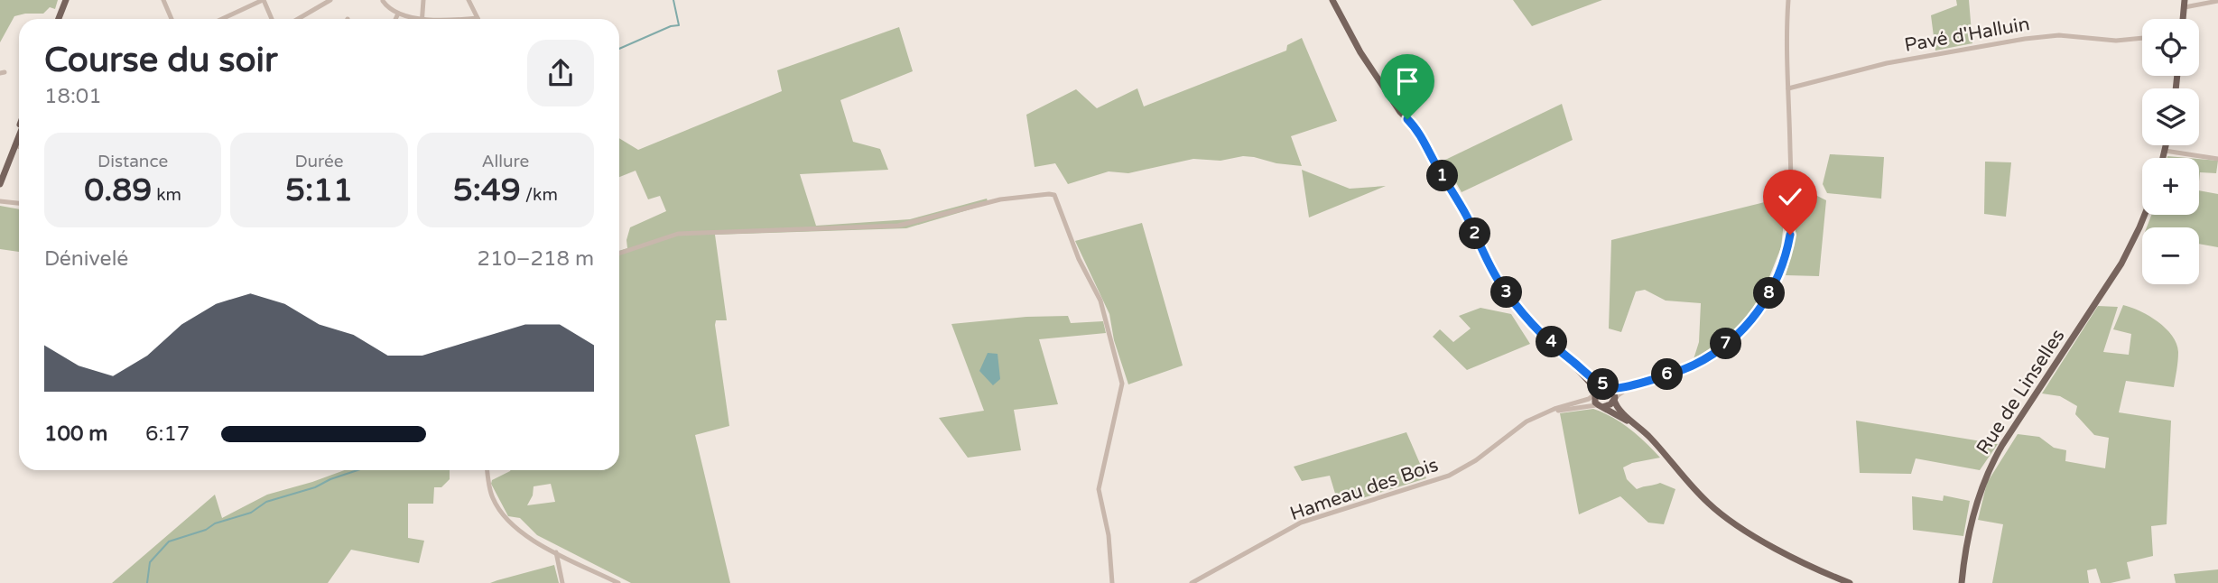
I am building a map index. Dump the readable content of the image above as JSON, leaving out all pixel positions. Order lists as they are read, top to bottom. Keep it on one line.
{"streets":{"main road":["Rue de Linselles"],"street":["Pavé d'Halluin","Hameau des Bois"]},"page":{"map_buttons":["+","−"],"heading":["Course du soir","18:01"],"stats":[["Distance","0.89 km"],["Durée","5:11"],["Allure","5:49 /km"]],"pins":["1","2","3","8","4","7","6","5"],"chart":["Dénivelé","210–218 m"],"list":[{"name":"100 m","note":"6:17"}]}}
